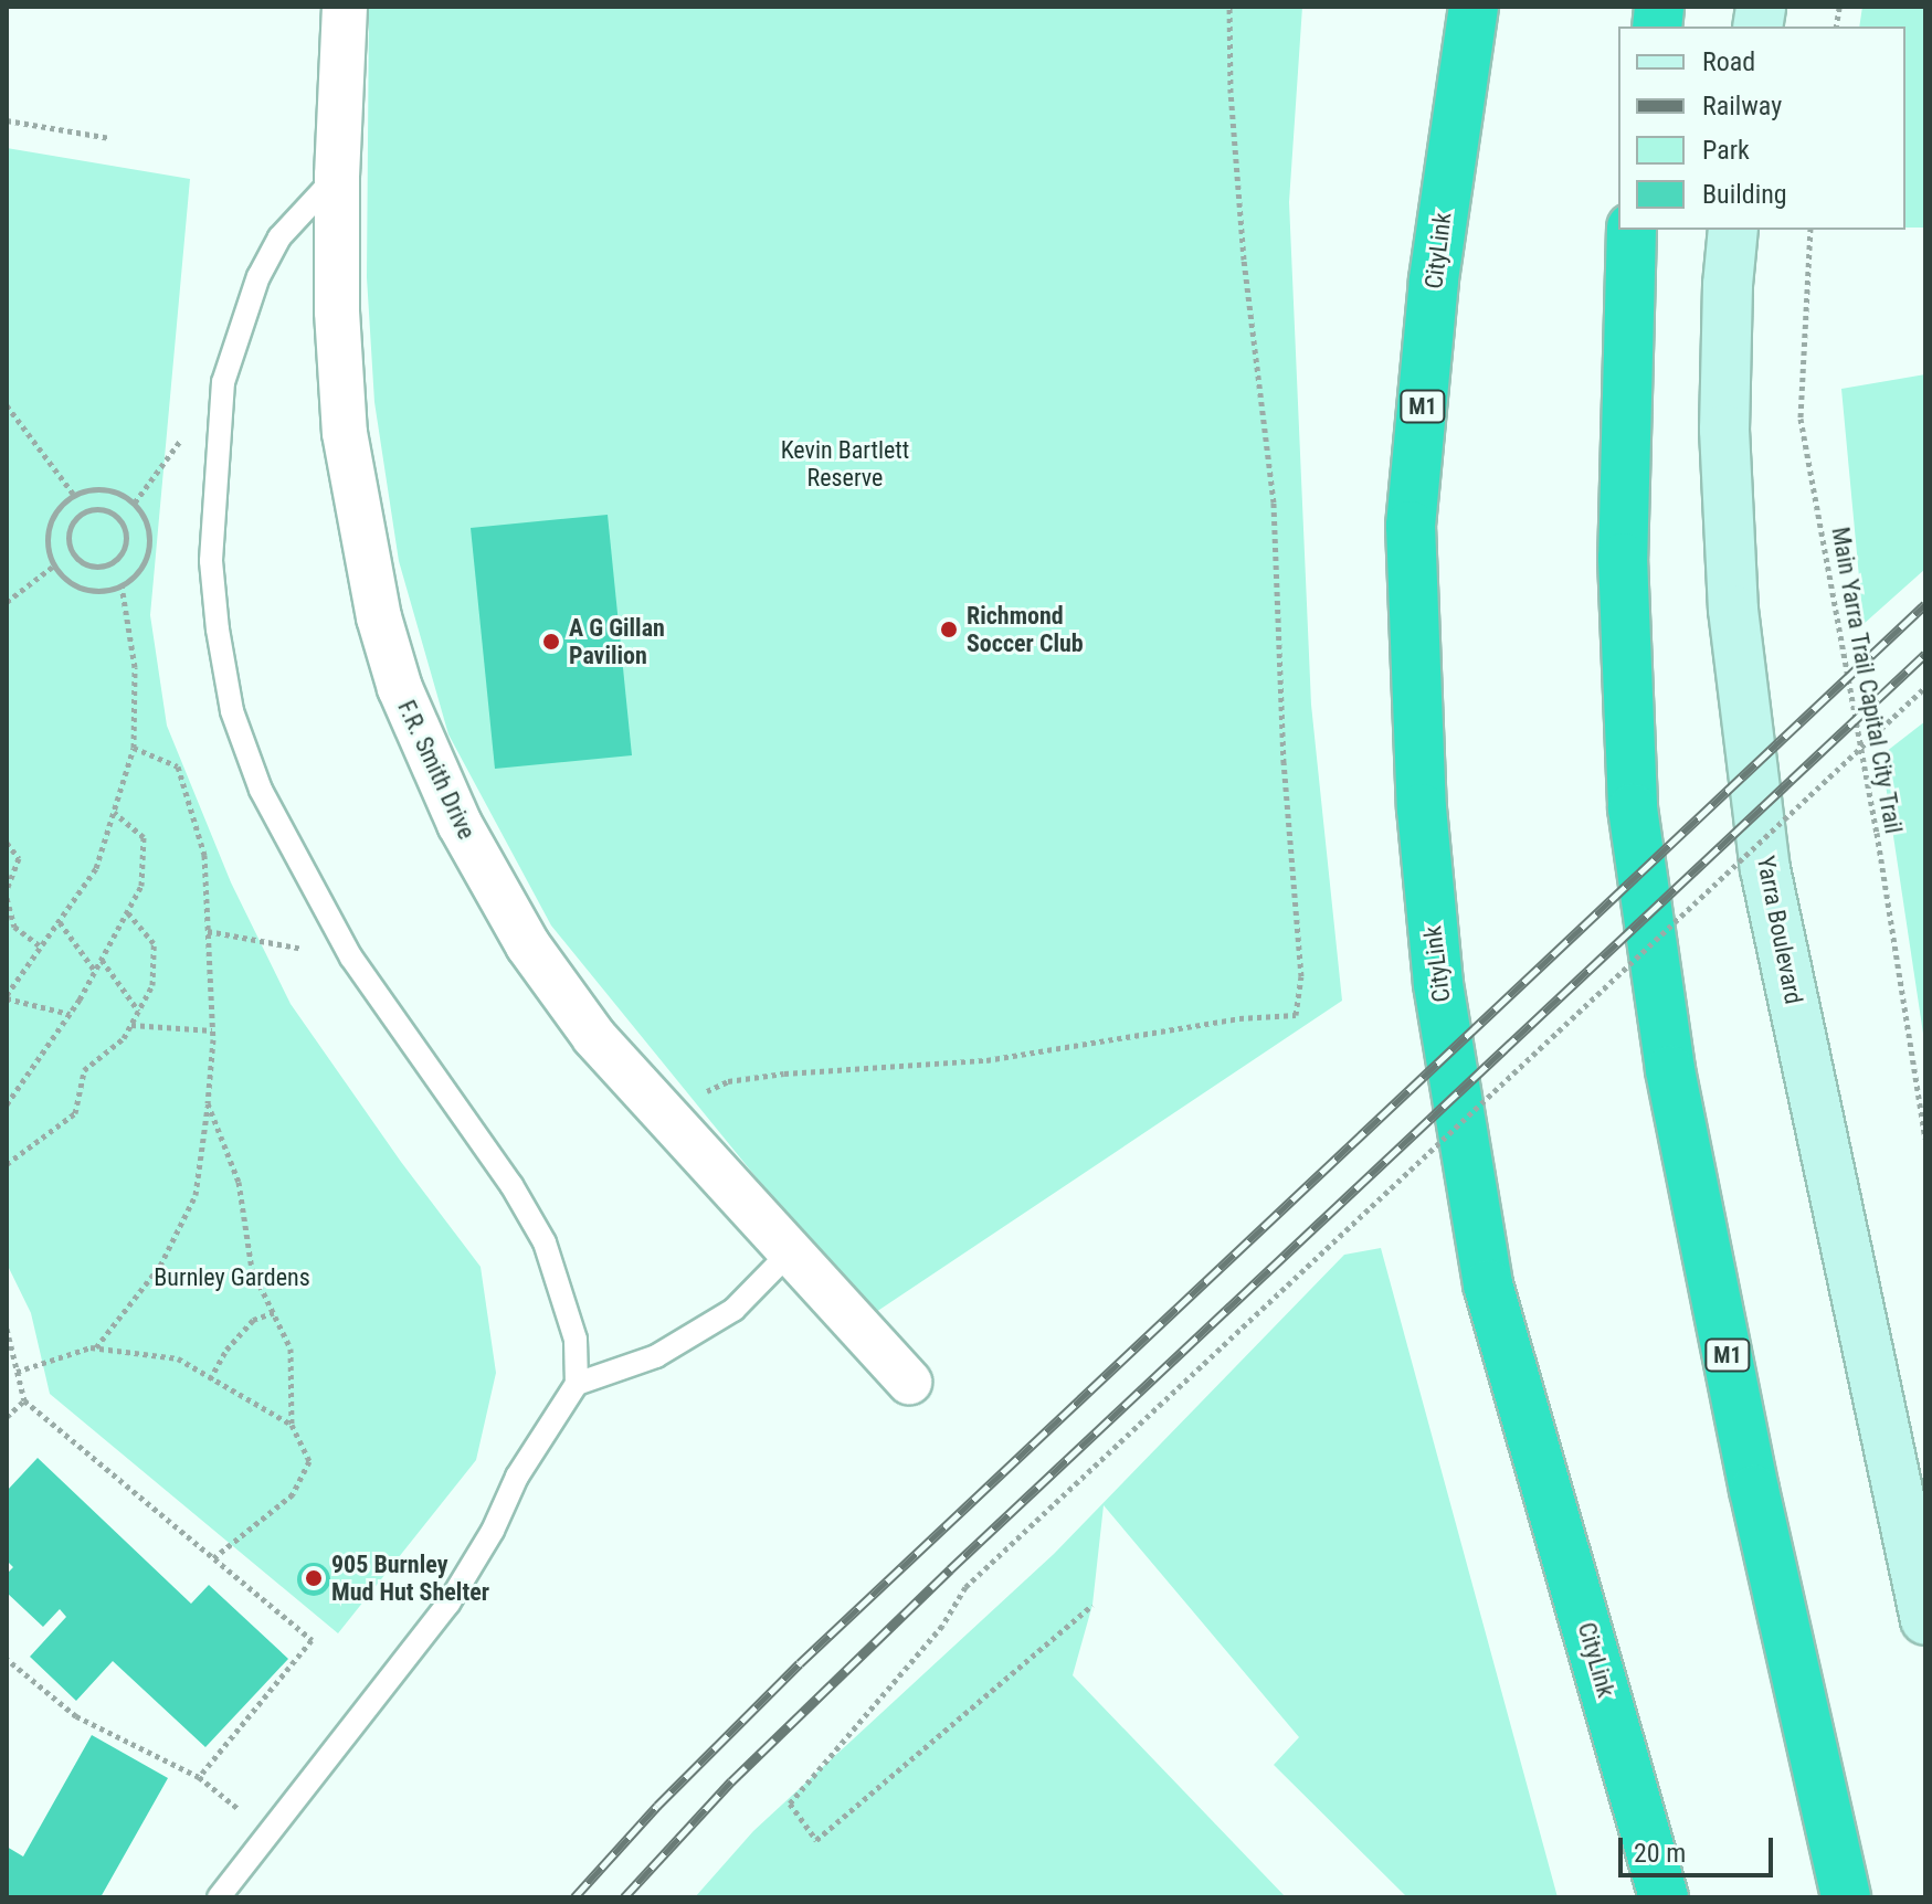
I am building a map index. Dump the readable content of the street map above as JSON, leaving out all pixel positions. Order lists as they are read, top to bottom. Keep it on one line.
{"streets":{"highway":["CityLink","M1"],"street":["F.R. Smith Drive","Yarra Boulevard"],"path":["Main Yarra Trail Capital City Trail"]},"parks":["Kevin Bartlett Reserve","Burnley Gardens"],"places":["Richmond Soccer Club","A G Gillan Pavilion","905 Burnley Mud Hut Shelter"],"legend":["Road","Railway","Park","Building"],"scale_bar":"20 m"}
